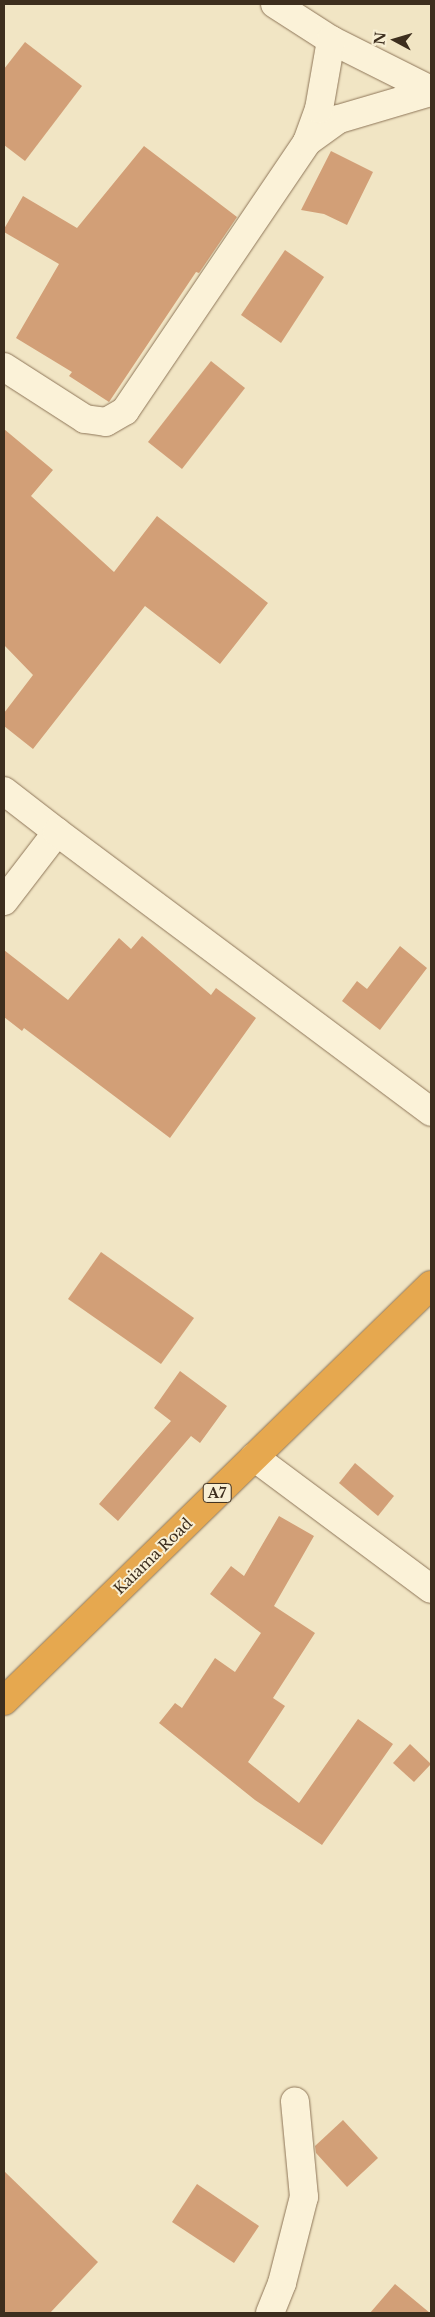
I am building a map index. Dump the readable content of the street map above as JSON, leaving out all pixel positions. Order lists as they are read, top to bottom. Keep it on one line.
{"streets":{"highway":["A7","Kaiama Road"]},"north":"left"}
